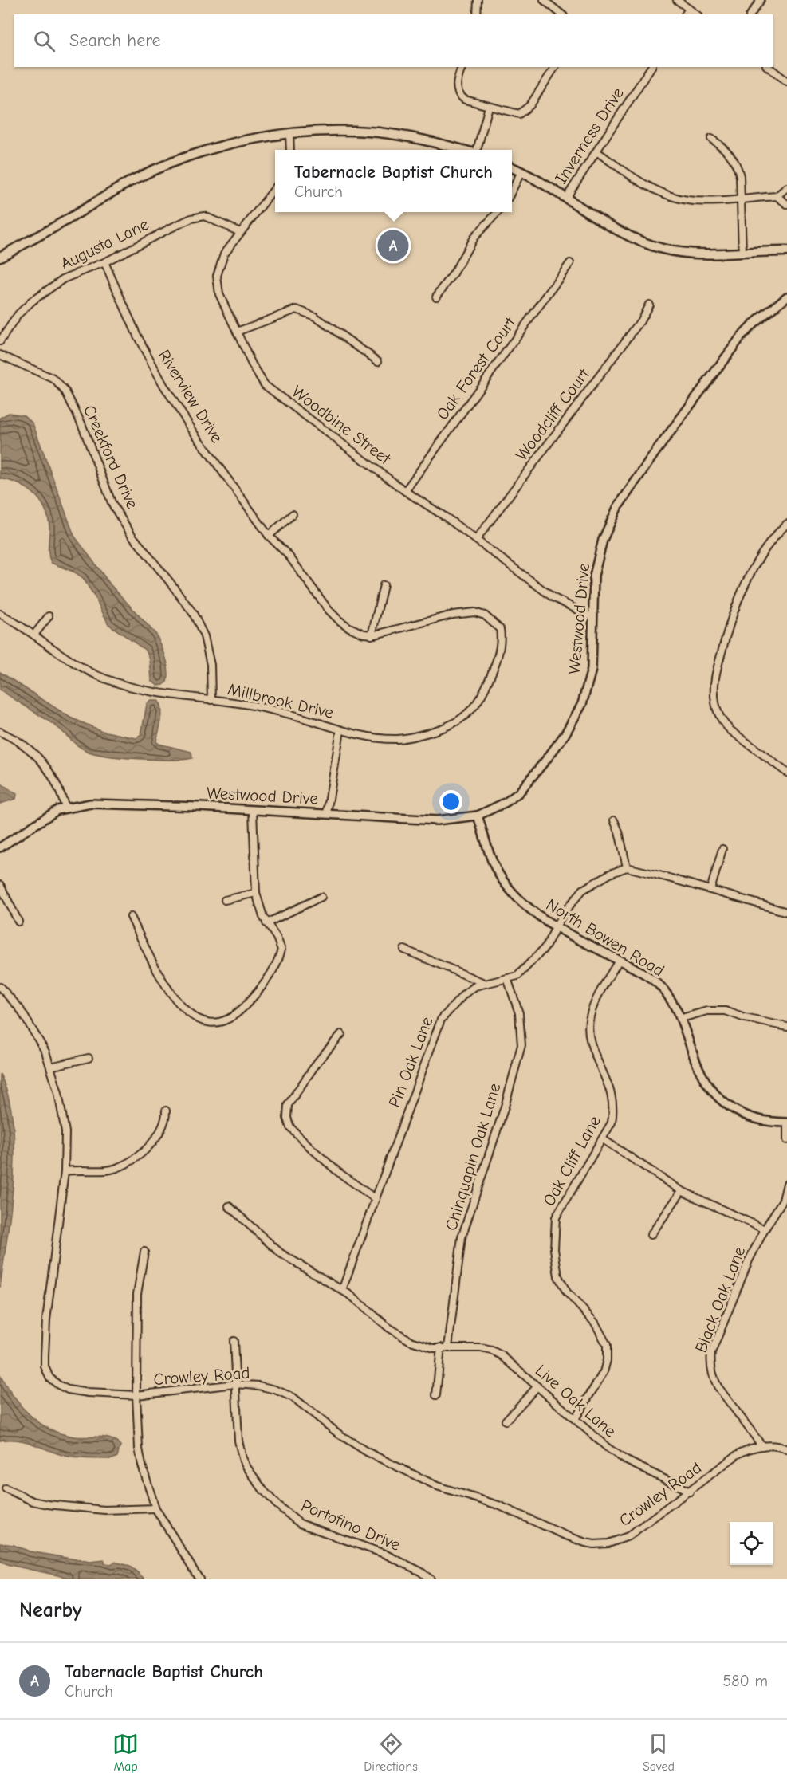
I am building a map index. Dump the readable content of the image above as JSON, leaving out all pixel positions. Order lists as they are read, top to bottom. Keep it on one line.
{"streets":{"street":["Inverness Drive","Augusta Lane","Oak Forest Court","Riverview Drive","Woodcliff Court","Woodbine Street","Creekford Drive","Westwood Drive","Millbrook Drive","North Bowen Road","Pin Oak Lane","Chinquapin Oak Lane","Oak Cliff Lane","Black Oak Lane","Crowley Road","Live Oak Lane","Portofino Drive"]},"crossings":[["Augusta Lane","Riverview Drive"],["Augusta Lane","Woodbine Street"],["Oak Forest Court","Woodbine Street"],["Riverview Drive","Millbrook Drive"],["Woodcliff Court","Woodbine Street"],["Woodbine Street","Westwood Drive"],["Creekford Drive","Millbrook Drive"],["Westwood Drive","North Bowen Road"],["North Bowen Road","Pin Oak Lane"],["North Bowen Road","Oak Cliff Lane"],["Pin Oak Lane","Chinquapin Oak Lane"],["Pin Oak Lane","Live Oak Lane"],["Chinquapin Oak Lane","Live Oak Lane"],["Oak Cliff Lane","Live Oak Lane"],["Black Oak Lane","Crowley Road"],["Crowley Road","Live Oak Lane"],["Crowley Road","Portofino Drive"]],"page":{"search":"Search here","popup":["Tabernacle Baptist Church","Church"],"pins":"A","heading":"Nearby","list":[{"mark":"A","name":"Tabernacle Baptist Church","note":"Church","value":"580 m"}],"nav":["Map","Directions","Saved"]}}
